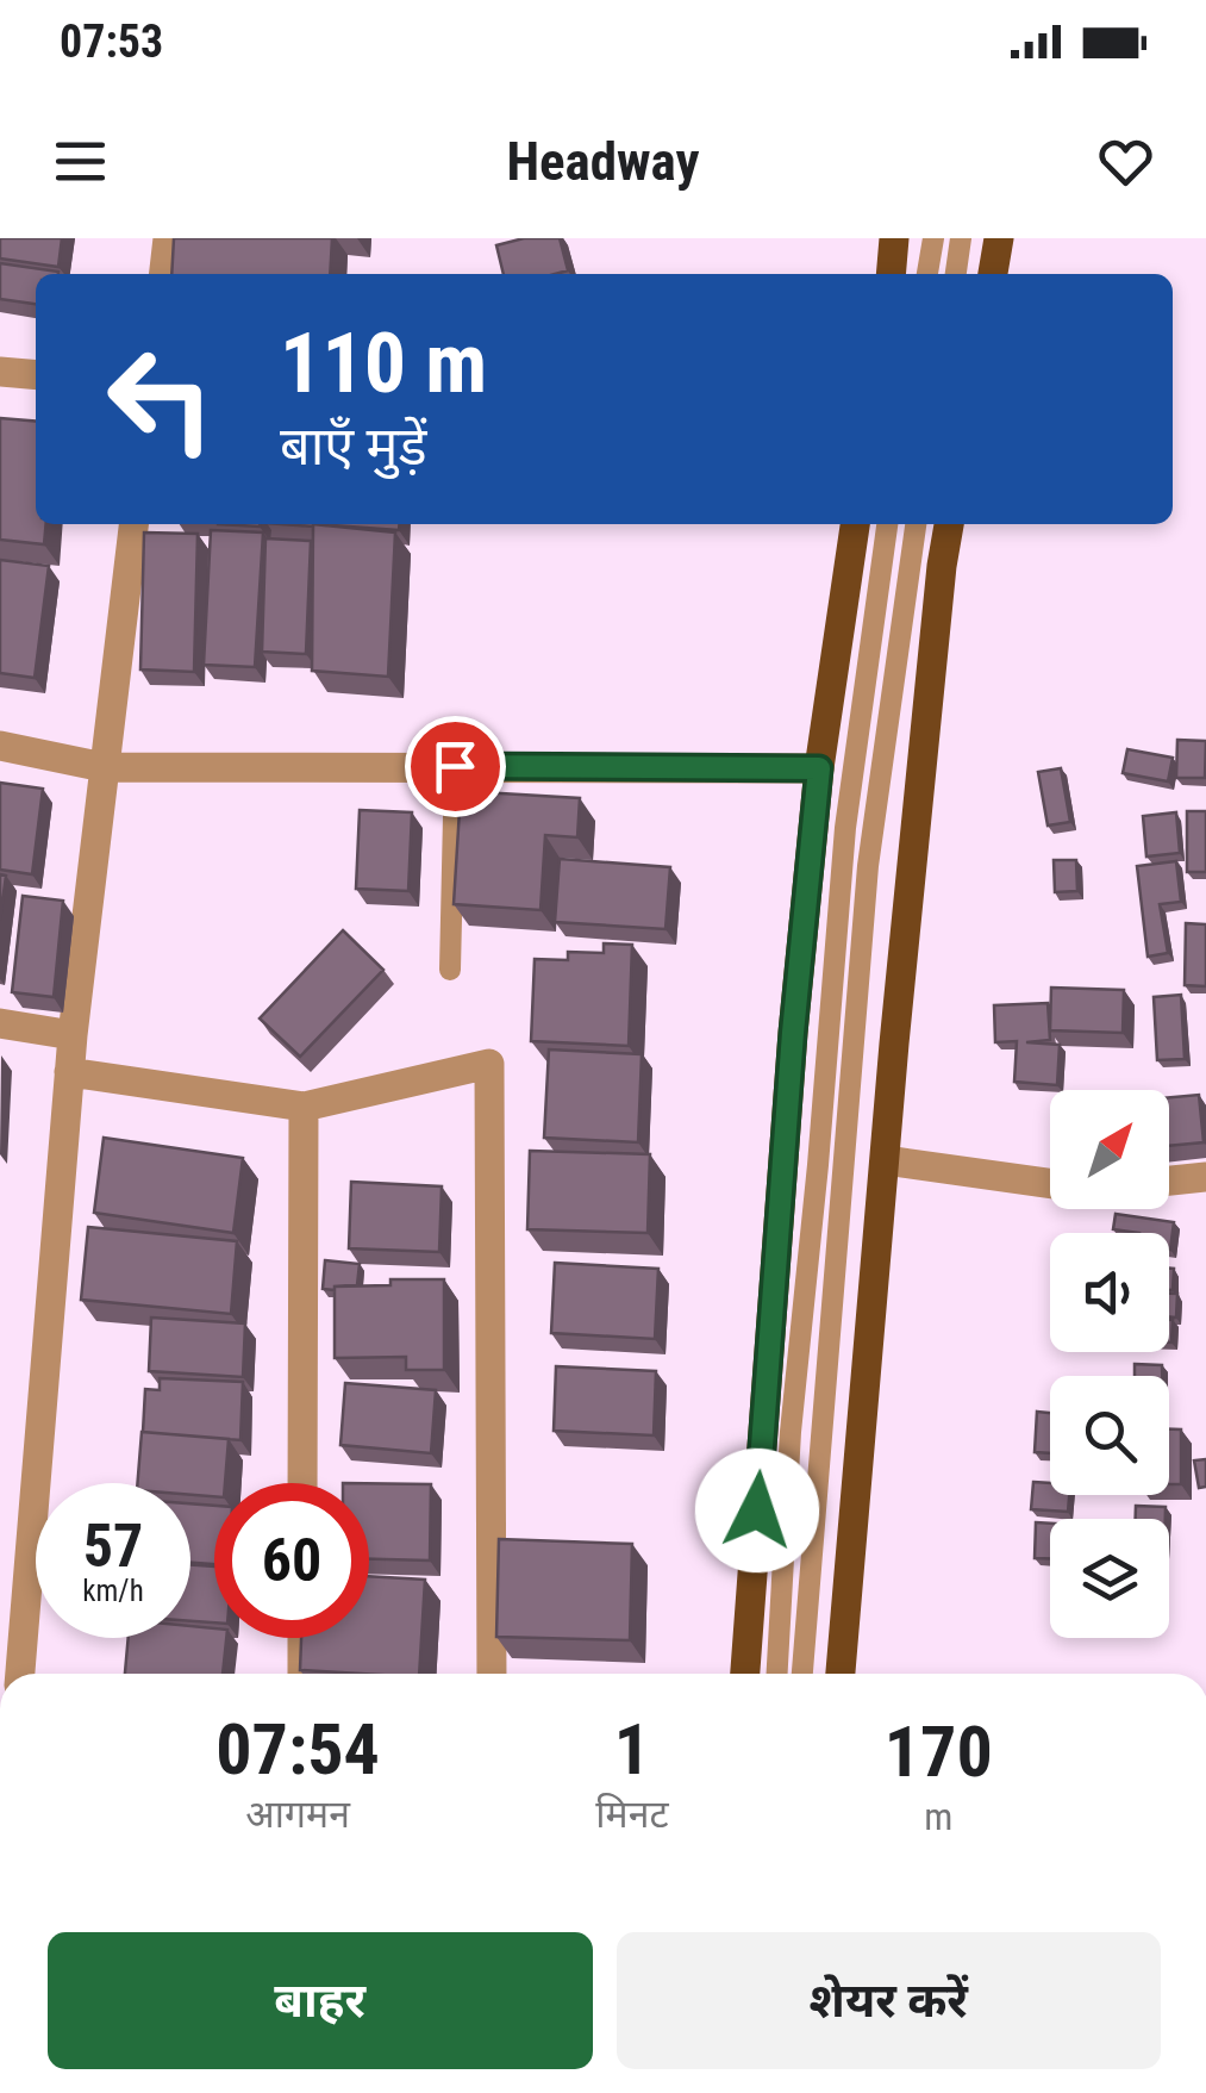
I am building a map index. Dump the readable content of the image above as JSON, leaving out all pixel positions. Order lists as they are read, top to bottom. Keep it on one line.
{"north":"top right","page":{"status":"07:53","header":"Headway","turn":["110 m","बाएँ मुड़ें"],"speed":"57 km/h","limit":"60","eta":["07:54","आगमन","1","मिनट","170","m"],"buttons":["बाहर","शेयर करें"]}}
